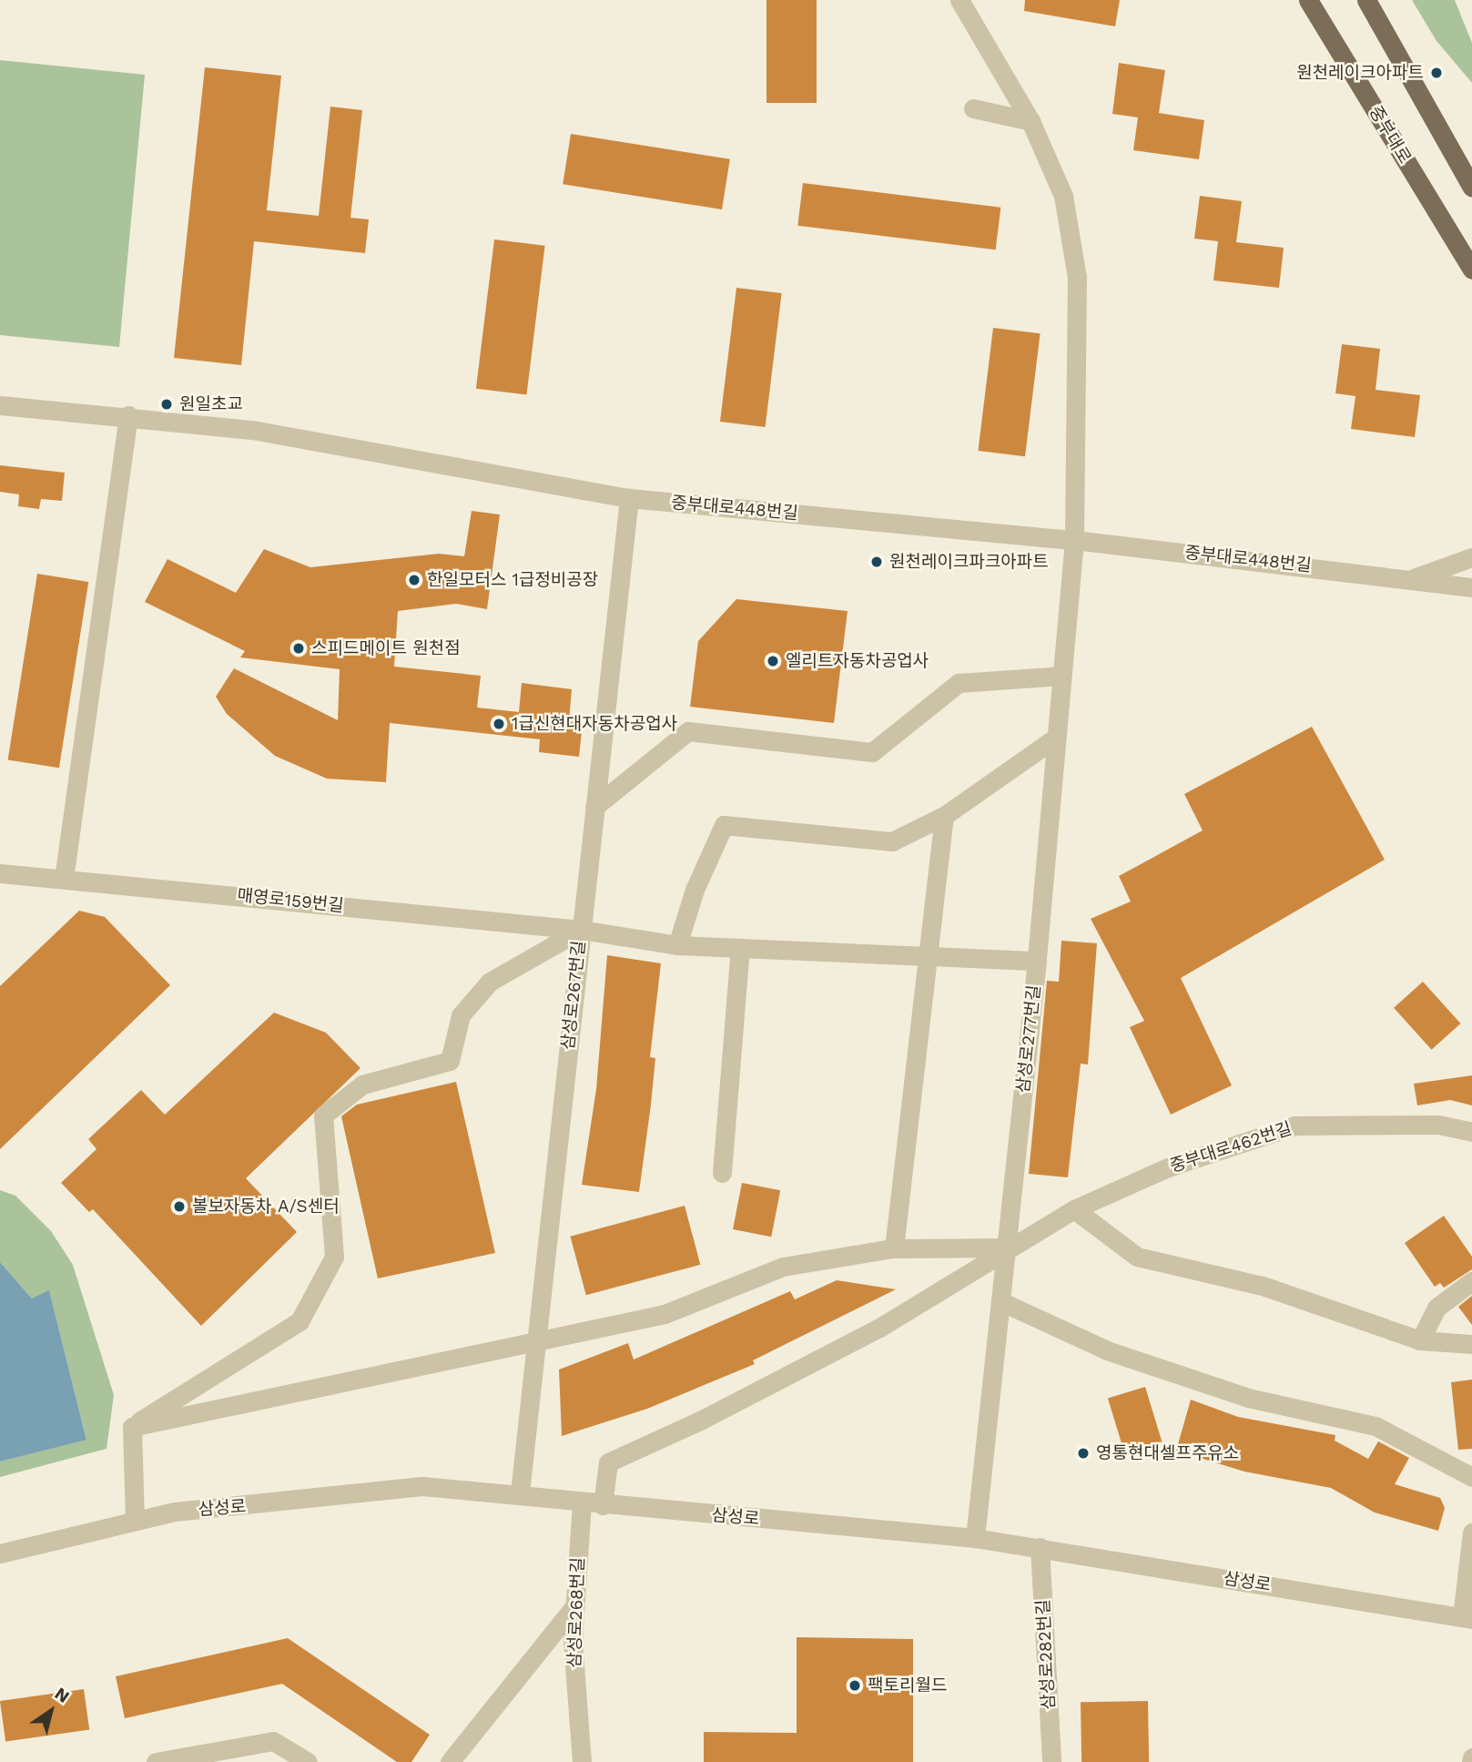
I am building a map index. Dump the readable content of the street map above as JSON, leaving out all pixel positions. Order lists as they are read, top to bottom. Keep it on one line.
{"streets":{"main road":["중부대로"],"street":["중부대로448번길","매영로159번길","삼성로267번길","삼성로277번길","중부대로462번길","삼성로","삼성로268번길","삼성로282번길"]},"crossings":[["중부대로448번길","삼성로267번길"],["중부대로448번길","삼성로277번길"],["매영로159번길","삼성로267번길"],["매영로159번길","삼성로277번길"],["삼성로267번길","삼성로"],["삼성로277번길","중부대로462번길"],["삼성로277번길","삼성로"],["중부대로462번길","삼성로"],["삼성로","삼성로268번길"],["삼성로","삼성로282번길"]],"places":["원천레이크아파트","원일초교","원천레이크파크아파트","한일모터스 1급정비공장","스피드메이트 원천점","엘리트자동차공업사","1급신현대자동차공업사","볼보자동차 A/S센터","영통현대셀프주유소","팩토리월드"],"north":"top right"}
